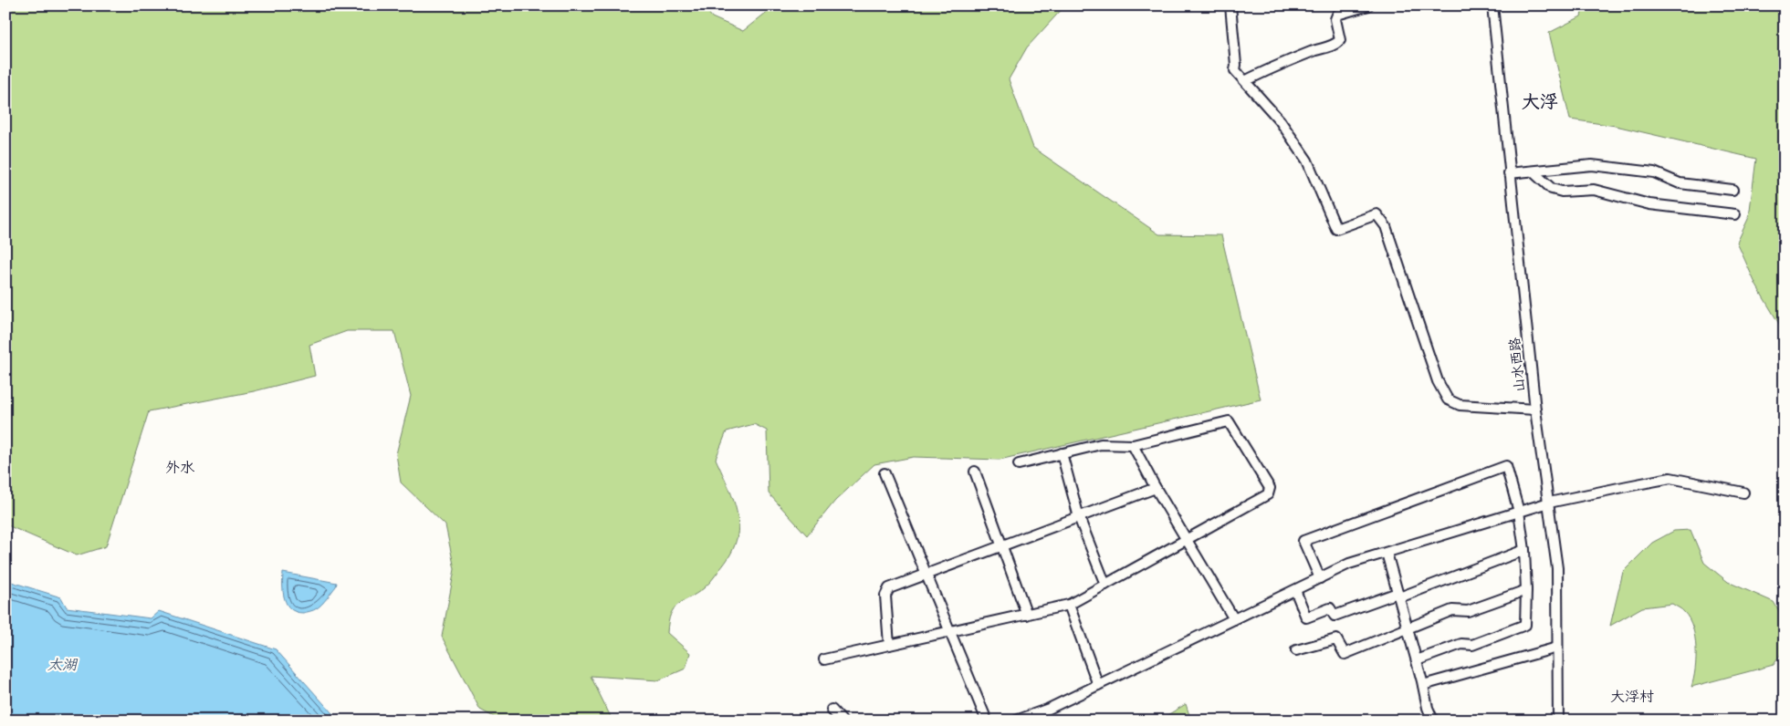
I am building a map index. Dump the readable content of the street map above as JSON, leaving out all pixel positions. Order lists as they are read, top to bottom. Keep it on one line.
{"streets":{"street":["山水西路"]},"districts":["大浮","外水","大浮村"],"water":["太湖"]}
